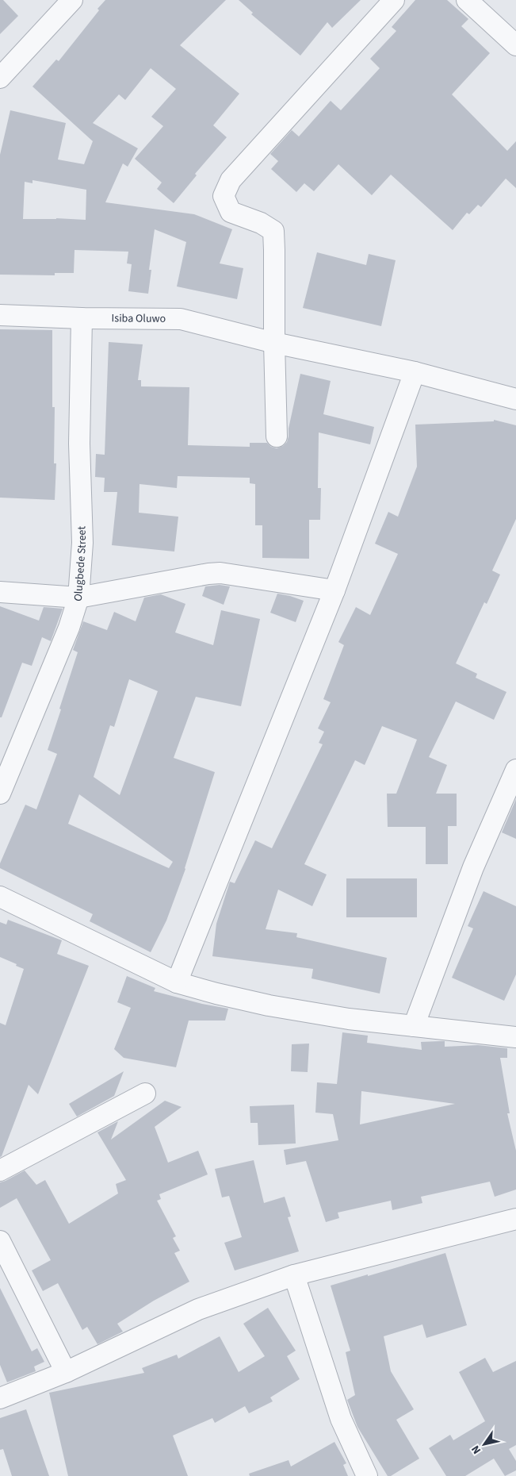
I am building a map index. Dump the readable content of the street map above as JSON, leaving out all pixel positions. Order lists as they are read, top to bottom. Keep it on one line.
{"streets":{"street":["Isiba Oluwo","Olugbede Street"]},"crossings":[["Isiba Oluwo","Olugbede Street"]],"north":"bottom left"}
